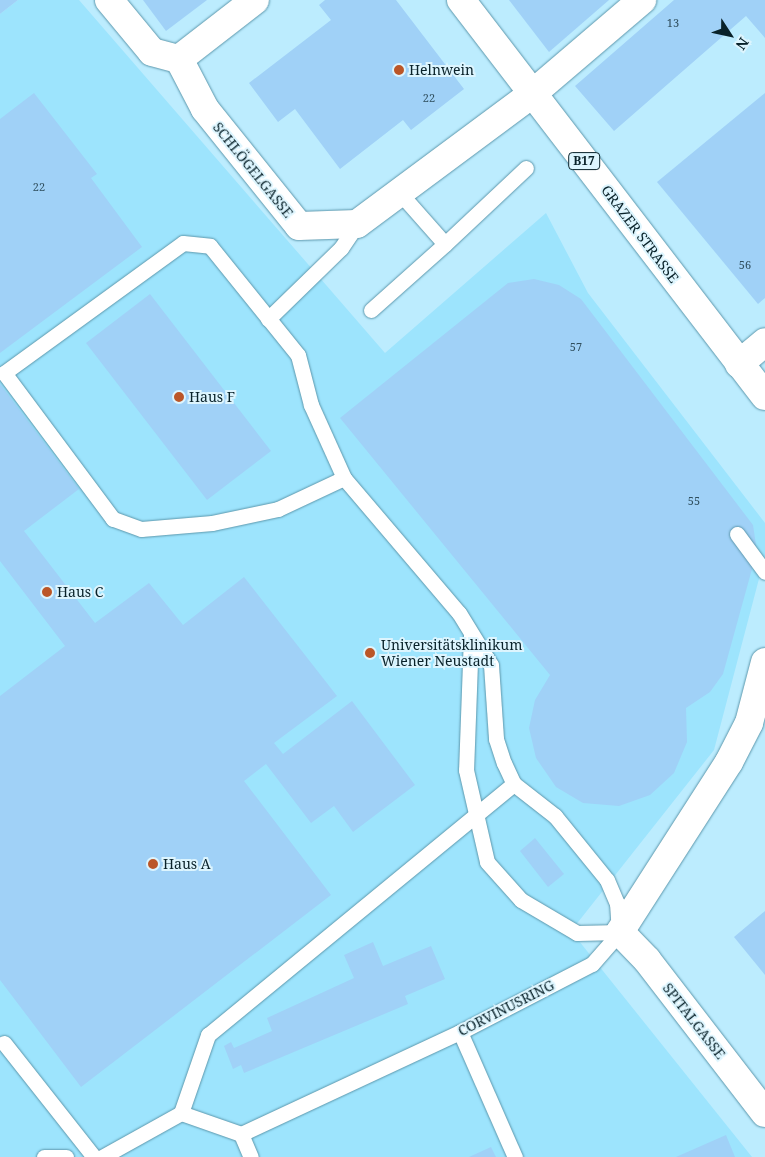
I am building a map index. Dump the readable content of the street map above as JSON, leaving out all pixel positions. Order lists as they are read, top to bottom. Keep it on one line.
{"streets":{"street":["B17","SCHLÖGELGASSE","GRAZER STRASSE","CORVINUSRING","SPITALGASSE"]},"crossings":[["CORVINUSRING","SPITALGASSE"]],"places":["Helnwein","Haus F","Haus C","Universitätsklinikum Wiener Neustadt","Haus A"],"house_numbers":["13","22","22","56","57","55"],"north":"bottom right"}
